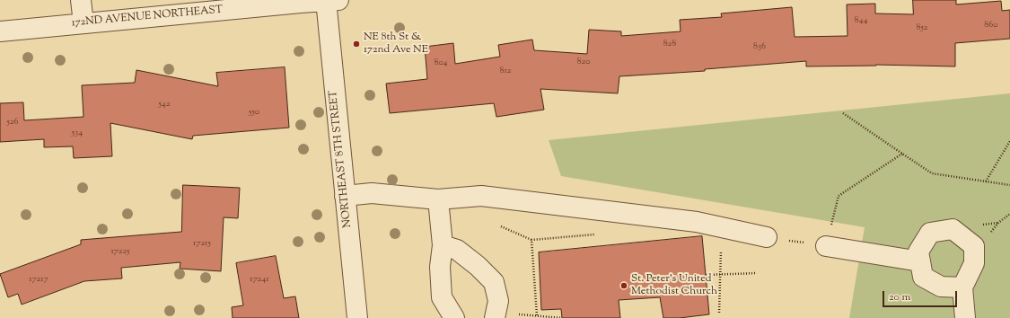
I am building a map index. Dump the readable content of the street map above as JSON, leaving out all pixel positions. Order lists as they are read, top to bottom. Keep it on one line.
{"streets":{"street":["172ND AVENUE NORTHEAST","NORTHEAST 8TH STREET"]},"crossings":[["172ND AVENUE NORTHEAST","NORTHEAST 8TH STREET"]],"places":["NE 8th St & 172nd Ave NE","St. Peter's United Methodist Church"],"house_numbers":["844","860","852","828","836","820","804","812","542","550","526","534","17215","17225","17217","17241"],"scale_bar":"20 m"}
